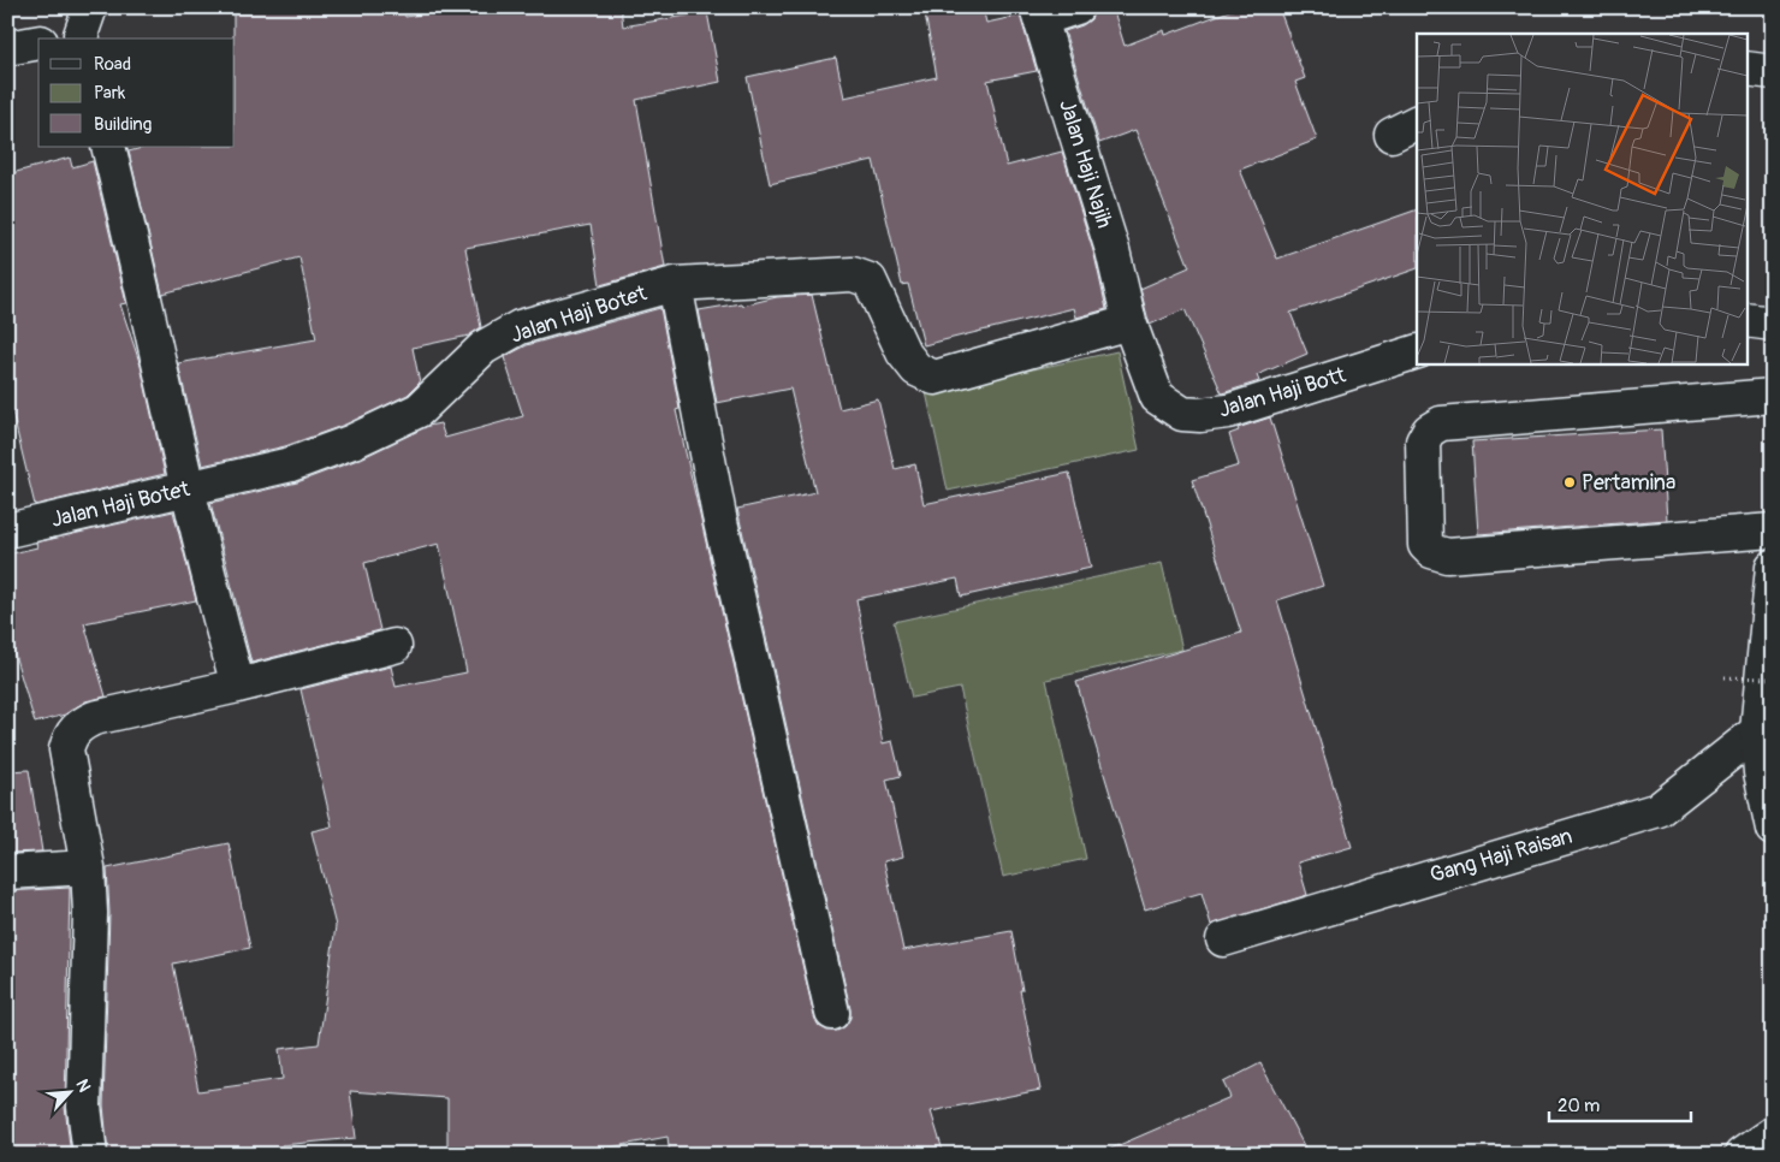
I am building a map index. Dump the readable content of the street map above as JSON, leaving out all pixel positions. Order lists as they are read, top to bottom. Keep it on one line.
{"streets":{"street":["Jalan Haji Najih","Jalan Haji Botet","Jalan Haji Bott","Gang Haji Raisan"]},"crossings":[["Jalan Haji Najih","Jalan Haji Botet"],["Jalan Haji Najih","Jalan Haji Bott"],["Jalan Haji Botet","Jalan Haji Bott"]],"places":["Pertamina"],"legend":["Road","Park","Building"],"scale_bar":"20 m","north":"top right"}
